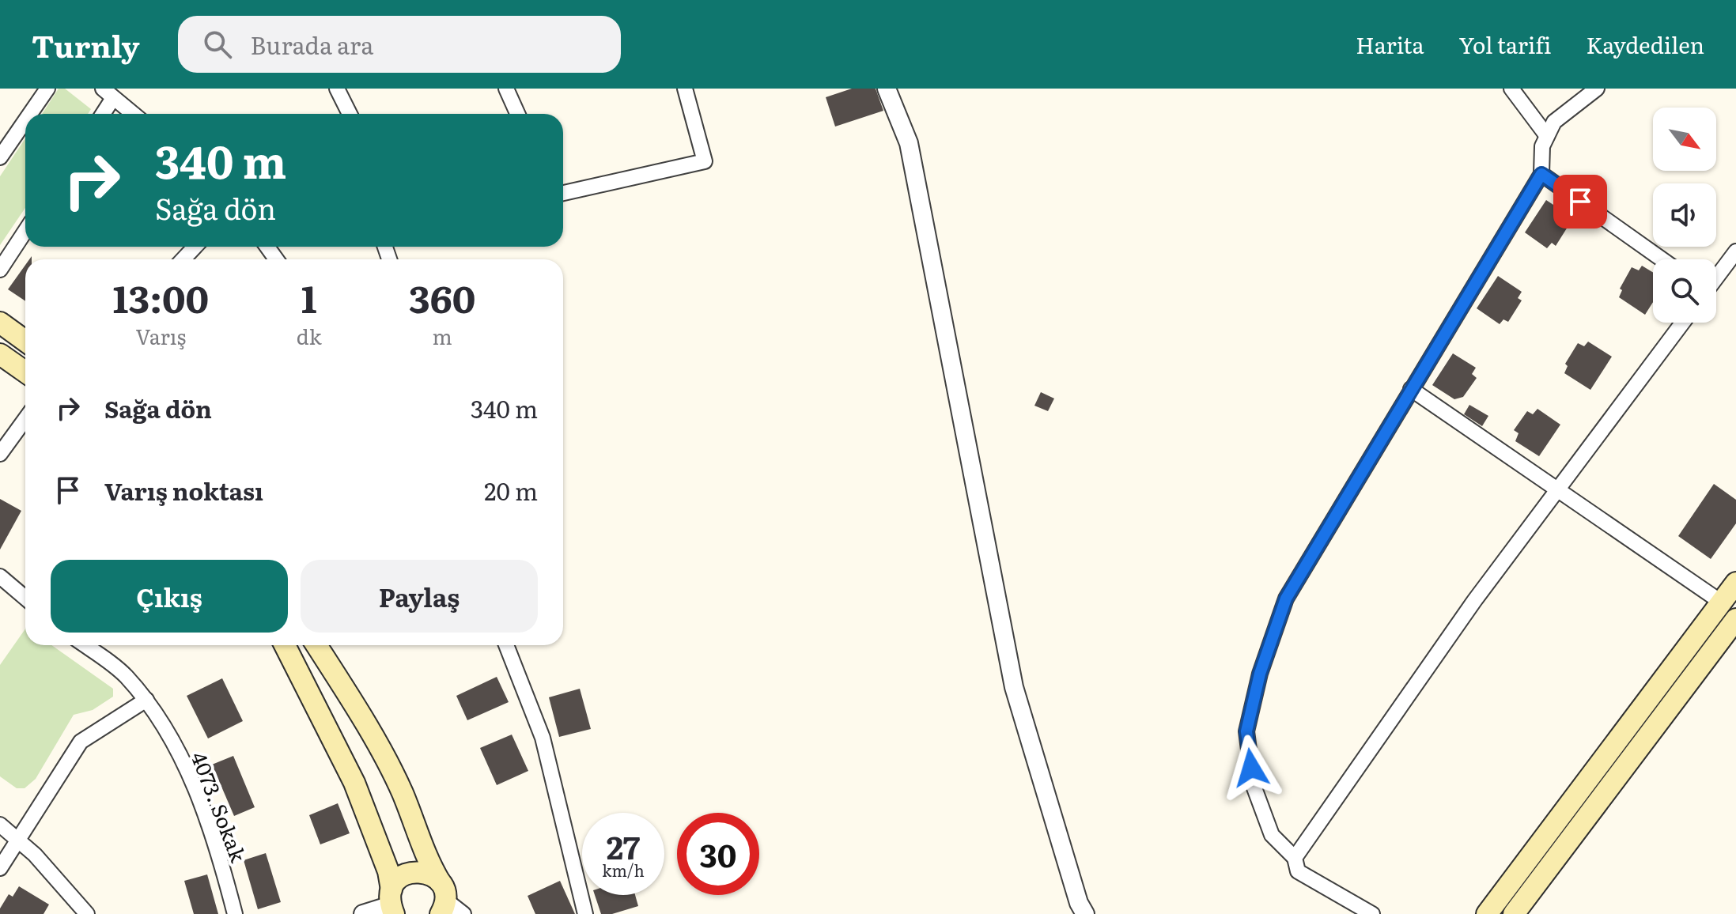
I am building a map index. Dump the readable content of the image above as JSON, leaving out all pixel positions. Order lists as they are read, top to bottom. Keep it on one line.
{"streets":{"street":["4073. Sokak"]},"north":"bottom right","page":{"header":"Turnly","search":"Burada ara","nav":["Harita","Yol tarifi","Kaydedilen"],"turn":["340 m","Sağa dön"],"eta":["13:00","Varış","1","dk","360","m"],"list":[{"name":"Sağa dön","value":"340 m"},{"name":"Varış noktası","value":"20 m"}],"buttons":["Çıkış","Paylaş"],"speed":"27 km/h","limit":"30"}}
